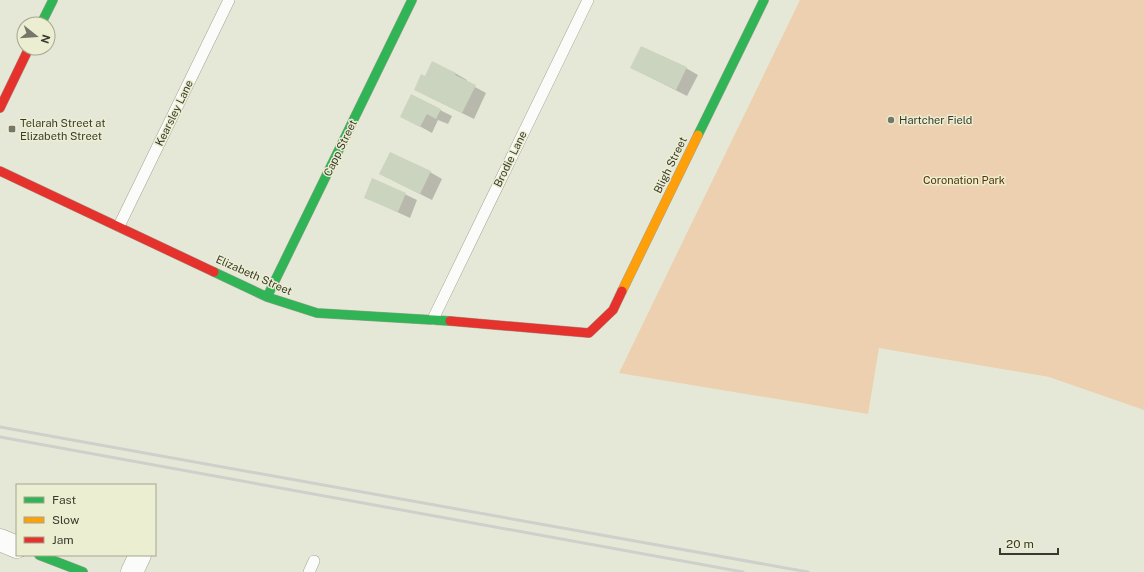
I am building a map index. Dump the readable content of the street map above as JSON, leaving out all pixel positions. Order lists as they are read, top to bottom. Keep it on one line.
{"streets":{"street":["Capp Street","Bligh Street","Elizabeth Street"],"lane":["Kearsley Lane","Brodie Lane"]},"crossings":[["Kearsley Lane","Elizabeth Street"],["Capp Street","Elizabeth Street"],["Brodie Lane","Elizabeth Street"],["Bligh Street","Elizabeth Street"]],"parks":["Coronation Park"],"places":{"other":["Hartcher Field"],"transit":["Telarah Street at Elizabeth Street"]},"legend":["Fast","Slow","Jam"],"scale_bar":"20 m","north":"right"}
